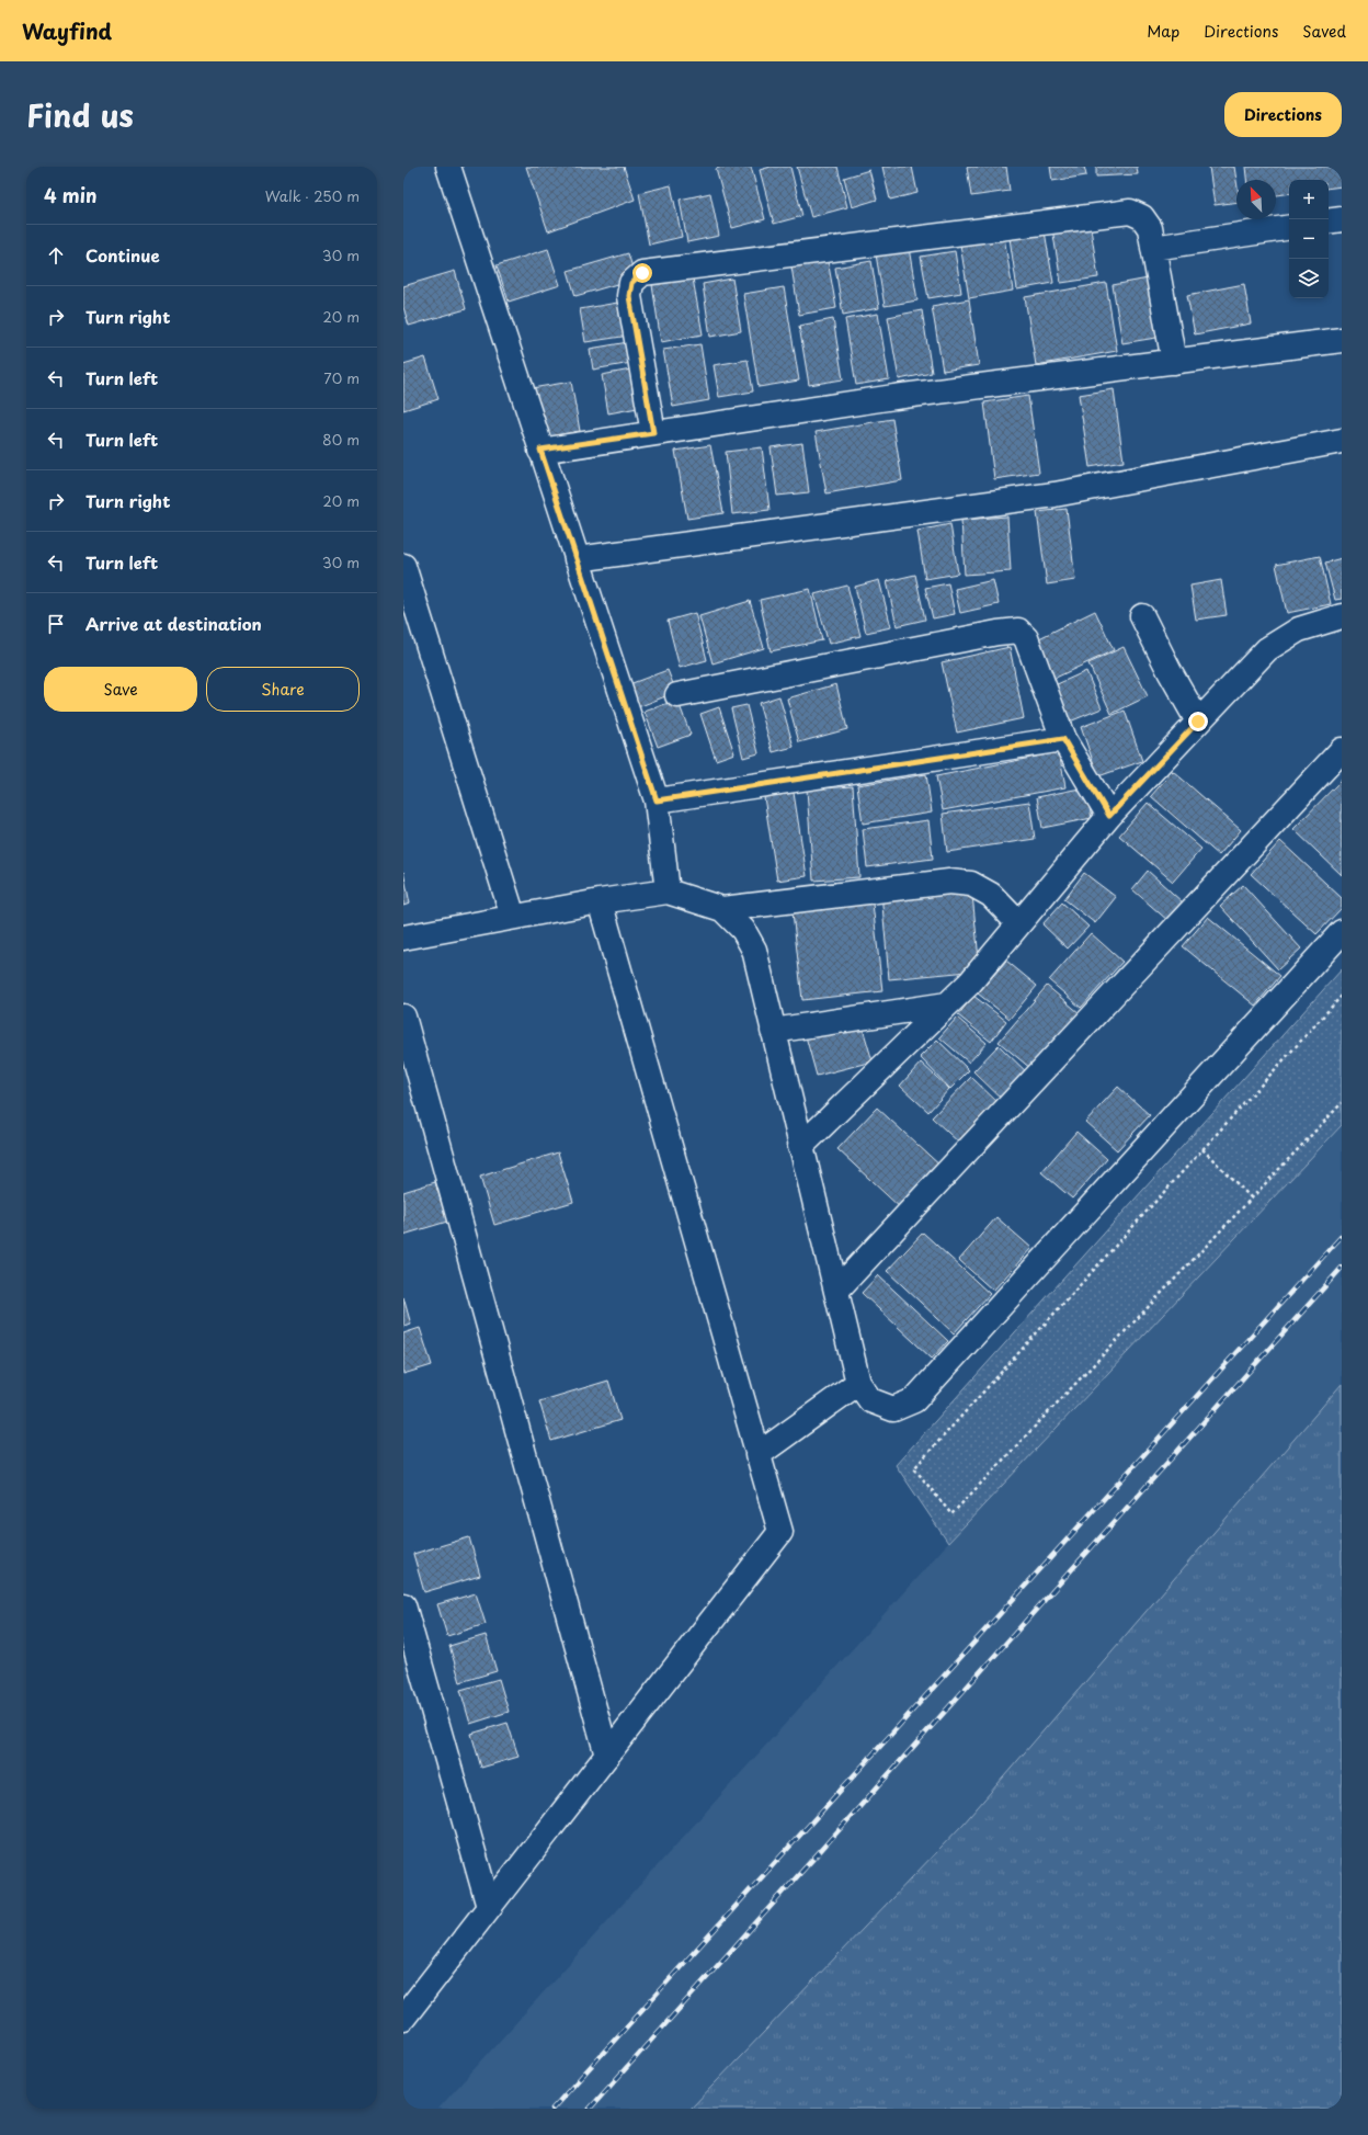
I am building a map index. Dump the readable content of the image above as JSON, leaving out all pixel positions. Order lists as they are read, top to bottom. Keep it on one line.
{"north":"top left","page":{"header":"Wayfind","nav":["Map","Directions","Saved"],"title":"Find us","buttons":["Directions",["Save","Share"]],"heading":["4 min","Walk · 250 m"],"map_buttons":["+","−"],"list":[["Continue","30 m"],["Turn right","20 m"],["Turn left","70 m"],["Turn left","80 m"],["Turn right","20 m"],["Turn left","30 m"],"Arrive at destination"]}}
